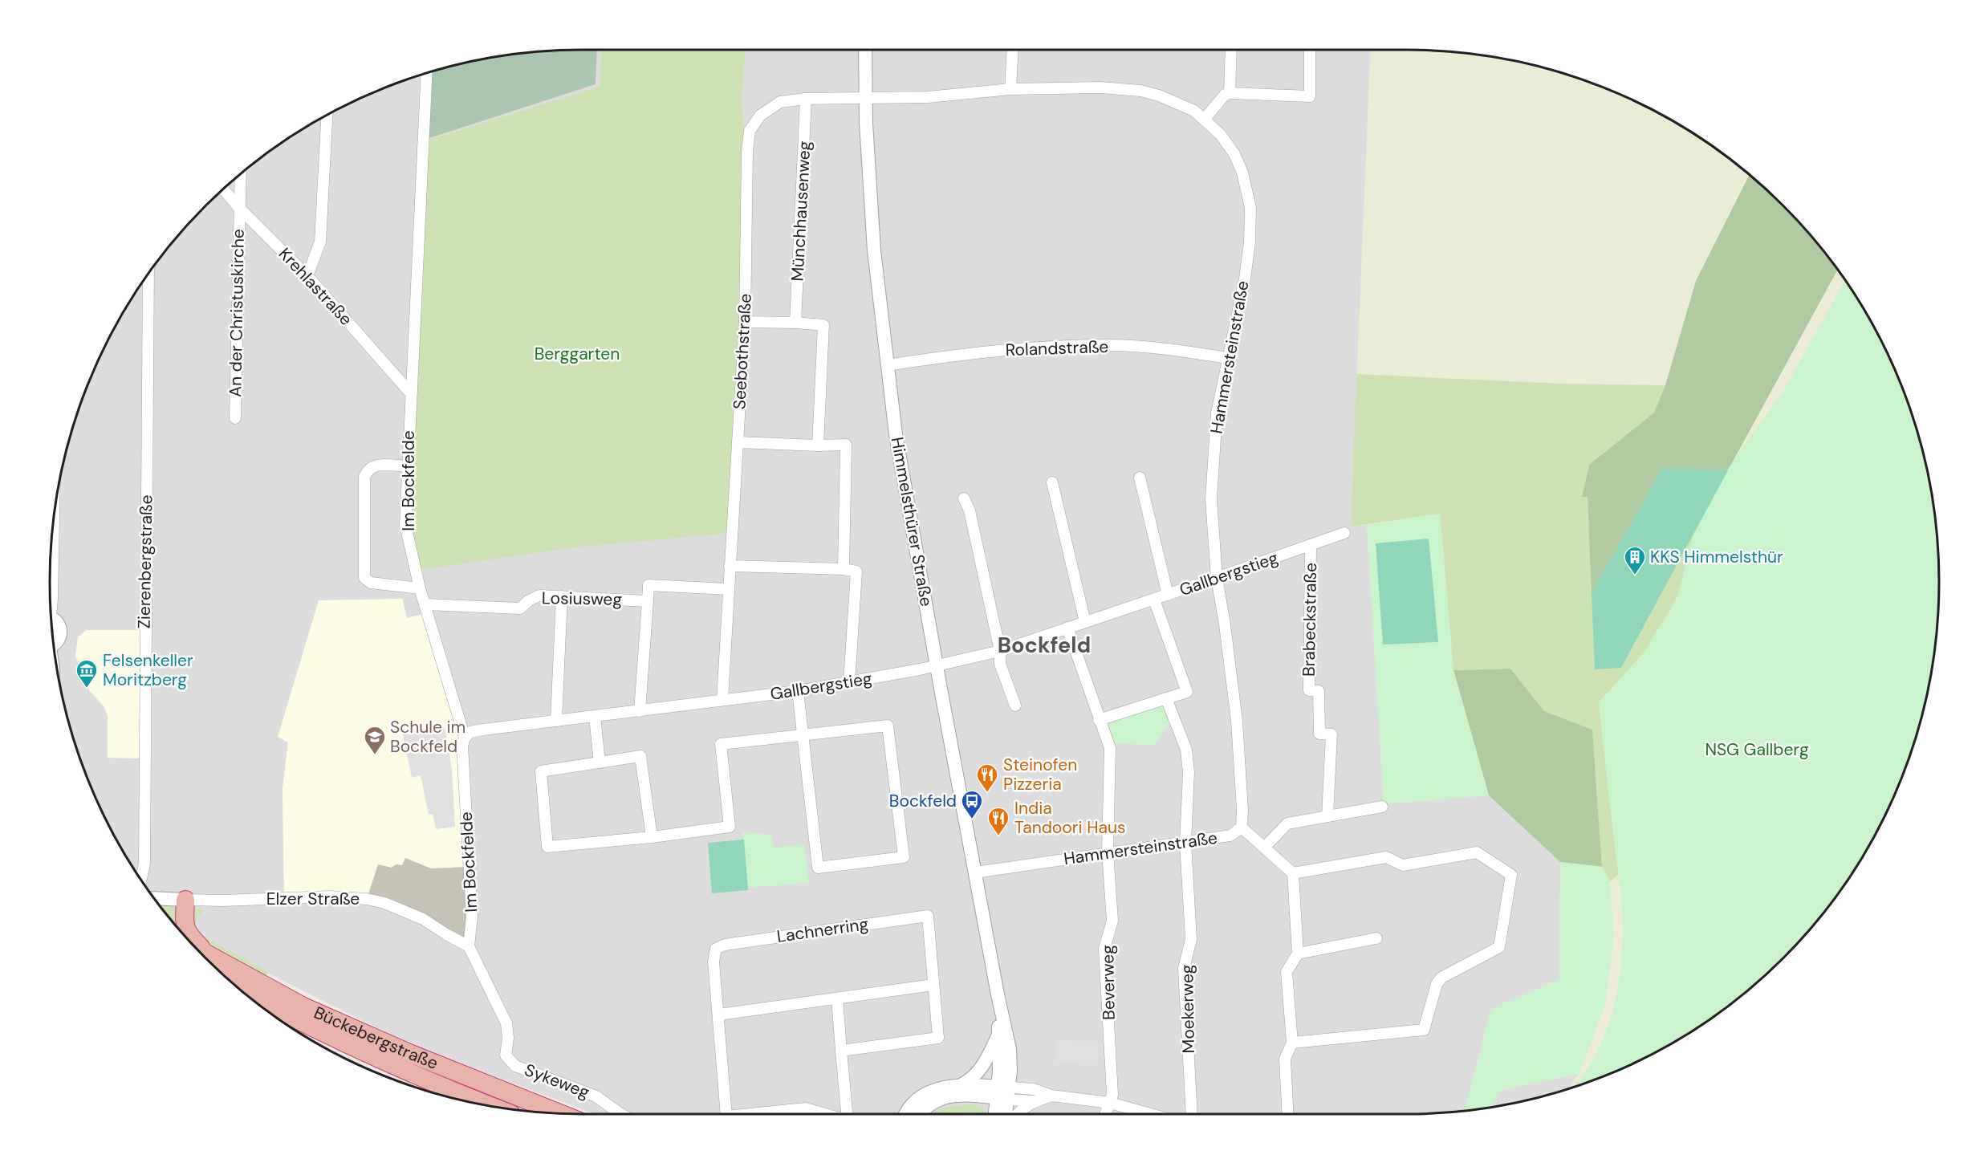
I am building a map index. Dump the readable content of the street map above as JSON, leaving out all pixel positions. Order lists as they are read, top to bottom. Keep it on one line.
{"streets":{"highway":["Bückebergstraße"],"street":["Münchhausenweg","Krehlastraße","An der Christuskirche","Rolandstraße","Seebothstraße","Hammersteinstraße","Im Bockfelde","Himmelsthürer Straße","Zierenbergstraße","Gallbergstieg","Losiusweg","Brabeckstraße","Elzer Straße","Lachnerring","Beverweg","Moekerweg","Sykeweg"]},"crossings":[["Münchhausenweg","Seebothstraße"],["Krehlastraße","An der Christuskirche"],["Krehlastraße","Im Bockfelde"],["Rolandstraße","Hammersteinstraße"],["Rolandstraße","Himmelsthürer Straße"],["Seebothstraße","Hammersteinstraße"],["Seebothstraße","Himmelsthürer Straße"],["Seebothstraße","Gallbergstieg"],["Hammersteinstraße","Himmelsthürer Straße"],["Hammersteinstraße","Gallbergstieg"],["Hammersteinstraße","Beverweg"],["Hammersteinstraße","Moekerweg"],["Im Bockfelde","Gallbergstieg"],["Im Bockfelde","Losiusweg"],["Im Bockfelde","Elzer Straße"],["Im Bockfelde","Sykeweg"],["Himmelsthürer Straße","Gallbergstieg"],["Gallbergstieg","Brabeckstraße"],["Gallbergstieg","Beverweg"],["Elzer Straße","Sykeweg"]],"districts":["Bockfeld"],"parks":["Berggarten","NSG Gallberg"],"places":{"building":["KKS Himmelsthür"],"museum":["Felsenkeller Moritzberg"],"school or university":["Schule im Bockfeld"],"restaurant":["Steinofen Pizzeria","India Tandoori Haus"],"bus stop":["Bockfeld"]}}
